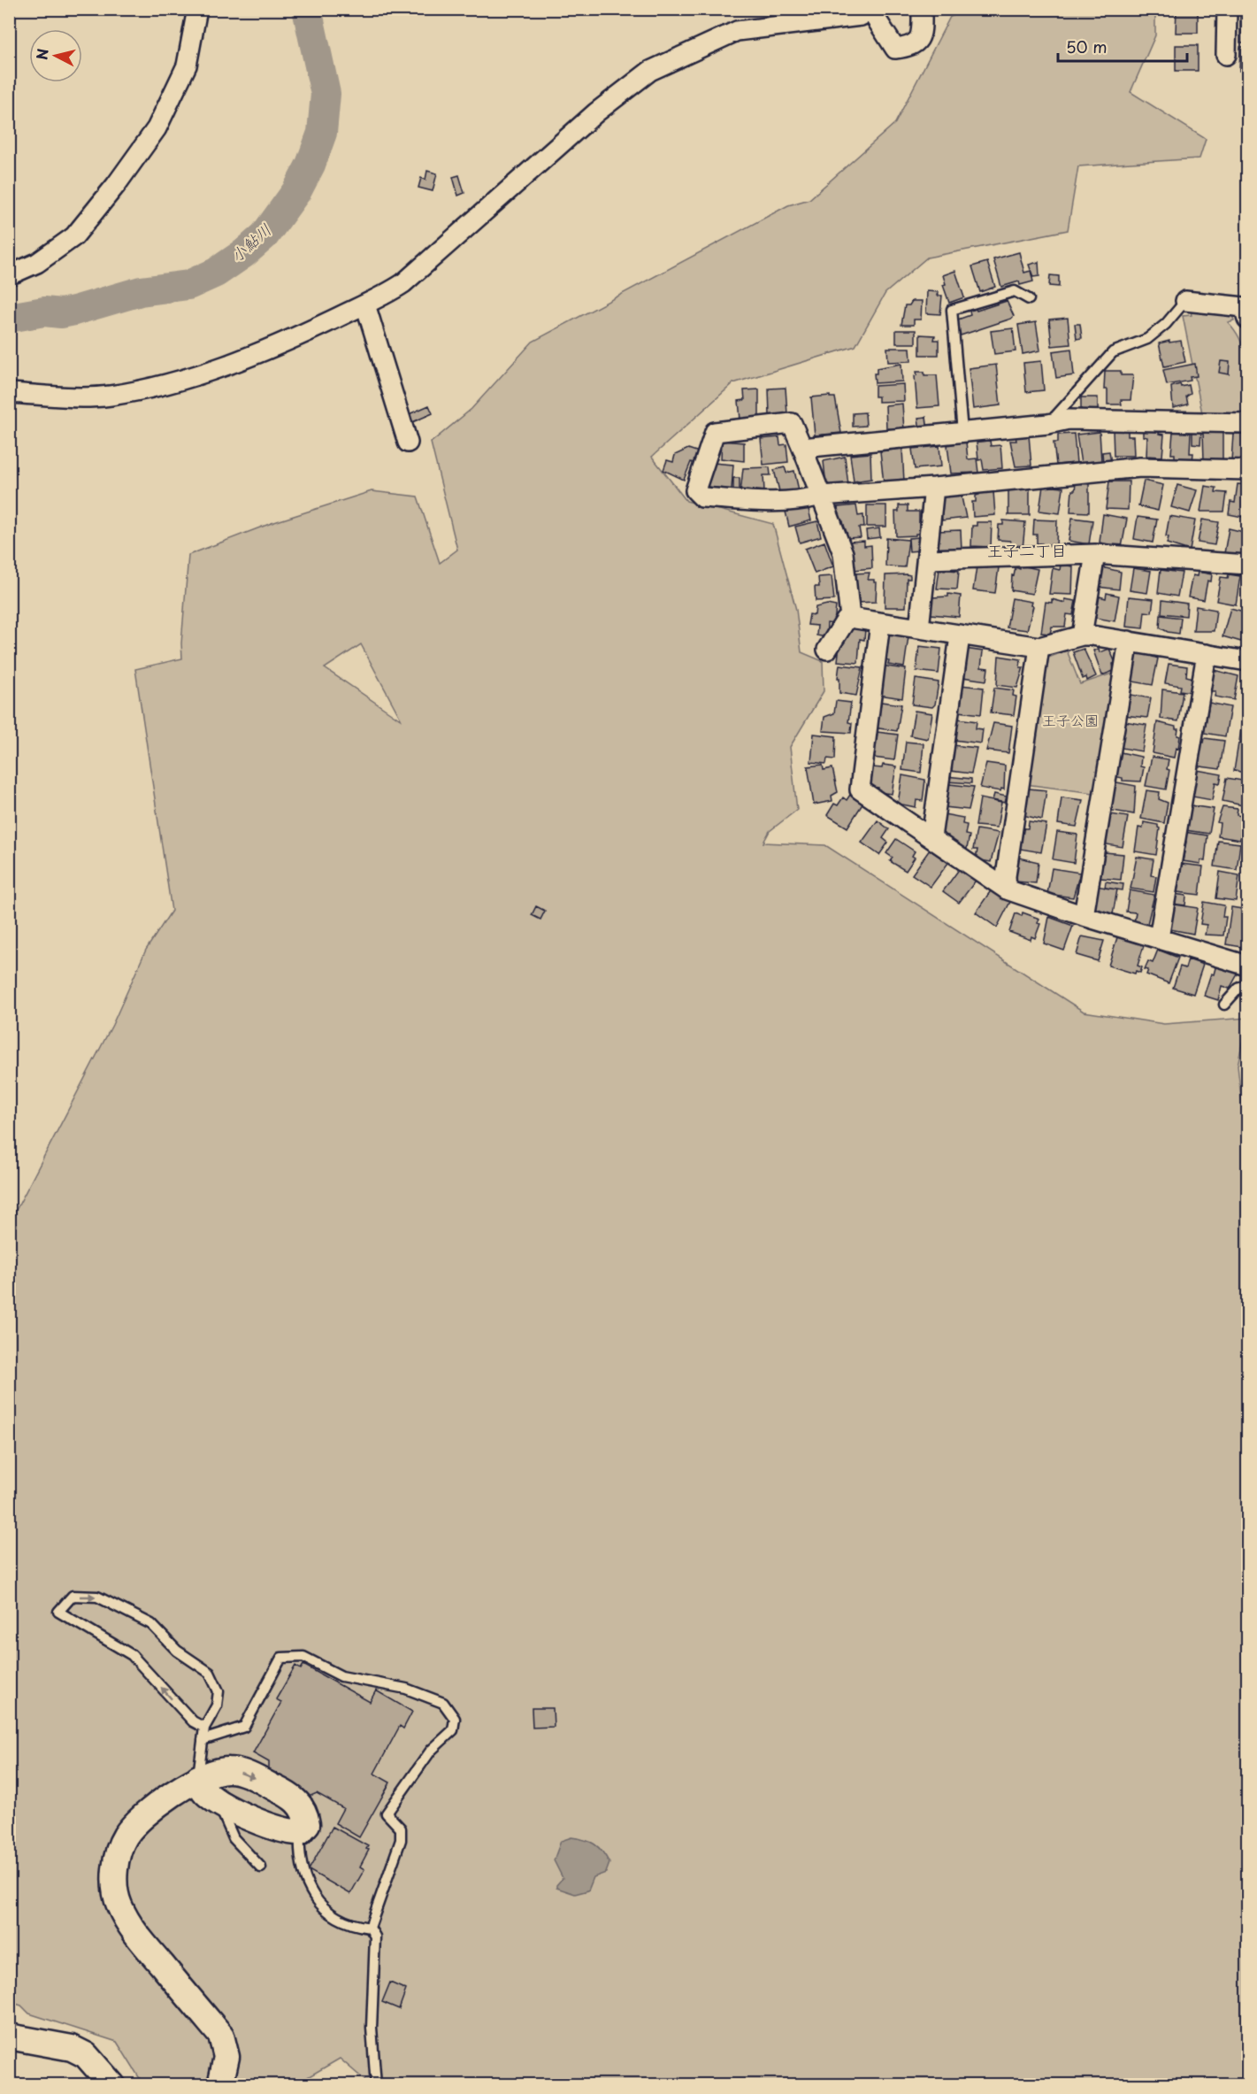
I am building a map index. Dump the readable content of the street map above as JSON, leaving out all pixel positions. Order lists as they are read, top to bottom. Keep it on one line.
{"districts":["王子二丁目"],"water":["小鮎川"],"parks":["王子公園"],"scale_bar":"50 m","north":"left"}
